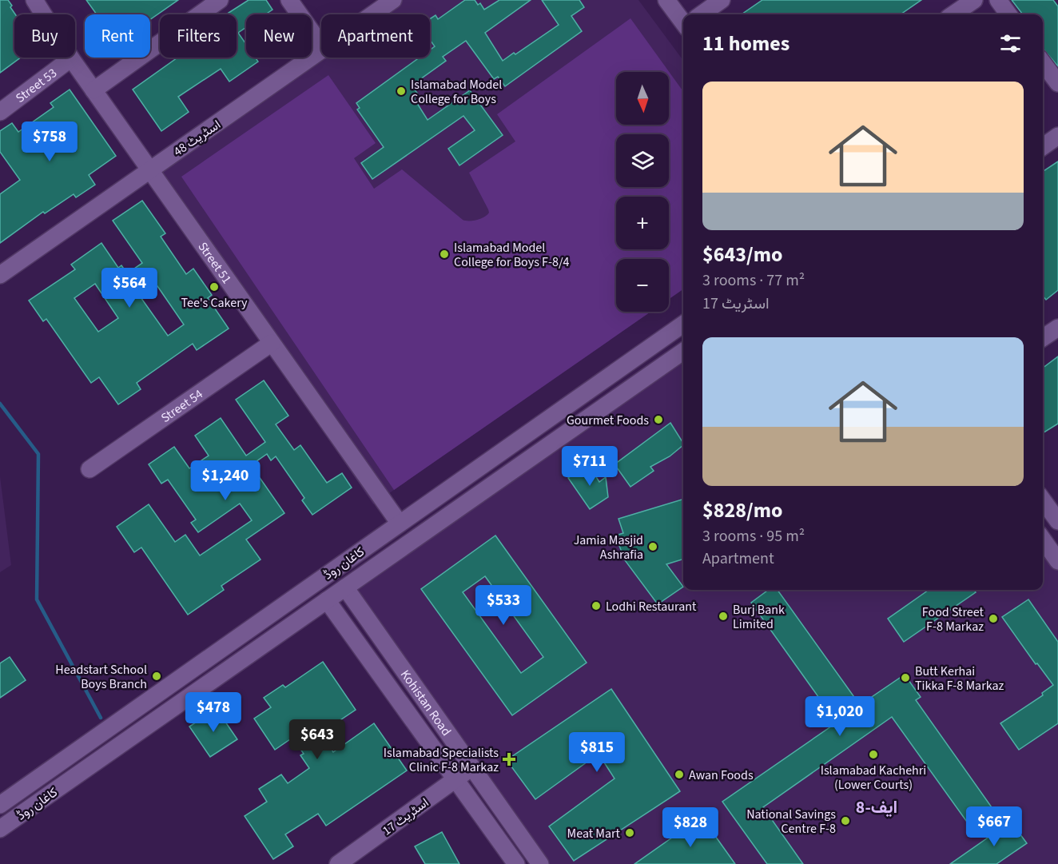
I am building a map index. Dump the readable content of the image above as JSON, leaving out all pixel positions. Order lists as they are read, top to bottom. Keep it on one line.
{"streets":{"street":["Street 53","اسٹریٹ 48","Street 51","Street 54","کاغان روڈ","Kohistan Road","اسٹریٹ 17"]},"crossings":[["Street 53","Street 51"],["اسٹریٹ 48","Street 51"],["Street 51","Street 54"],["Street 51","کاغان روڈ"],["کاغان روڈ","Kohistan Road"],["Kohistan Road","اسٹریٹ 17"]],"districts":["ایف-8"],"places":{"other":["Islamabad Model College for Boys","Islamabad Model College for Boys F-8/4","Tee's Cakery","Gourmet Foods","Jamia Masjid Ashrafia","Lodhi Restaurant","Burj Bank Limited","Food Street F-8 Markaz","Headstart School Boys Branch","Butt Kerhai Tikka F-8 Markaz","Islamabad Kachehri (Lower Courts)","Awan Foods","National Savings Centre F-8","Meat Mart"],"health":["Islamabad Specialists Clinic F-8 Markaz"]},"north":"bottom","page":{"chip":["Buy","Rent","Filters","New","Apartment"],"heading":"11 homes","map_buttons":["+","−"],"list":[{"name":"$643/mo","note":"3 rooms · 77 m² · اسٹریٹ 17"},{"name":"$828/mo","note":"3 rooms · 95 m² · Apartment"}],"price":["$758","$564","$711","$1,240","$533","$478","$1,020","$643","$815","$667","$828"]}}
